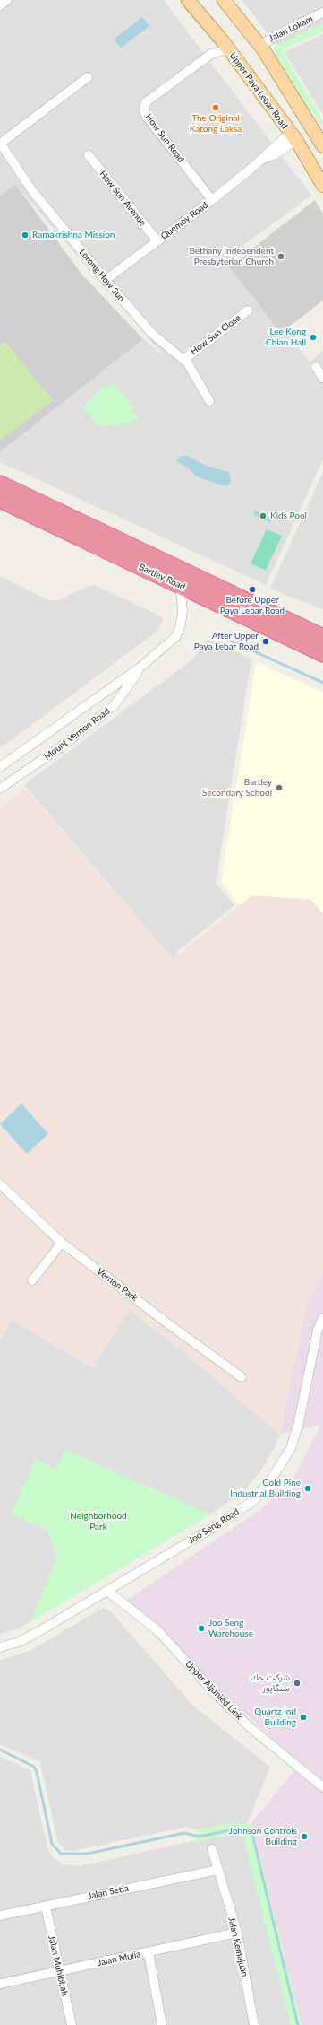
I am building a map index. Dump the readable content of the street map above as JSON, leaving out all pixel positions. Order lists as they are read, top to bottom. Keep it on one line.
{"streets":{"highway":["Bartley Road"],"main road":["Upper Paya Lebar Road"],"street":["Jalan Lokam","How Sun Road","How Sun Avenue","Quemoy Road","Lorong How Sun","How Sun Close","Mount Vernon Road","Vernon Park","Joo Seng Road","Upper Aljunied Link","Jalan Setia","Jalan Kemajuan","Jalan Mulia","Jalan Muhibbah"]},"crossings":[["Upper Paya Lebar Road","How Sun Road"],["Upper Paya Lebar Road","Quemoy Road"],["How Sun Road","Quemoy Road"],["How Sun Avenue","Quemoy Road"],["Quemoy Road","Lorong How Sun"],["Lorong How Sun","How Sun Close"],["Bartley Road","Mount Vernon Road"],["Joo Seng Road","Upper Aljunied Link"],["Jalan Setia","Jalan Kemajuan"],["Jalan Setia","Jalan Muhibbah"],["Jalan Kemajuan","Jalan Mulia"],["Jalan Mulia","Jalan Muhibbah"]],"parks":["Neighborhood Park"],"places":["The Original Katong Laksa","Ramakrishna Mission","Bethany Independent Presbyterian Church","Lee Kong Chian Hall","Kids Pool","Before Upper Paya Lebar Road","After Upper Paya Lebar Road","Bartley Secondary School","Gold Pine Industrial Building","Joo Seng Warehouse","شركت جك سنگاپور","Quartz Ind Building","Johnson Controls Building"]}
